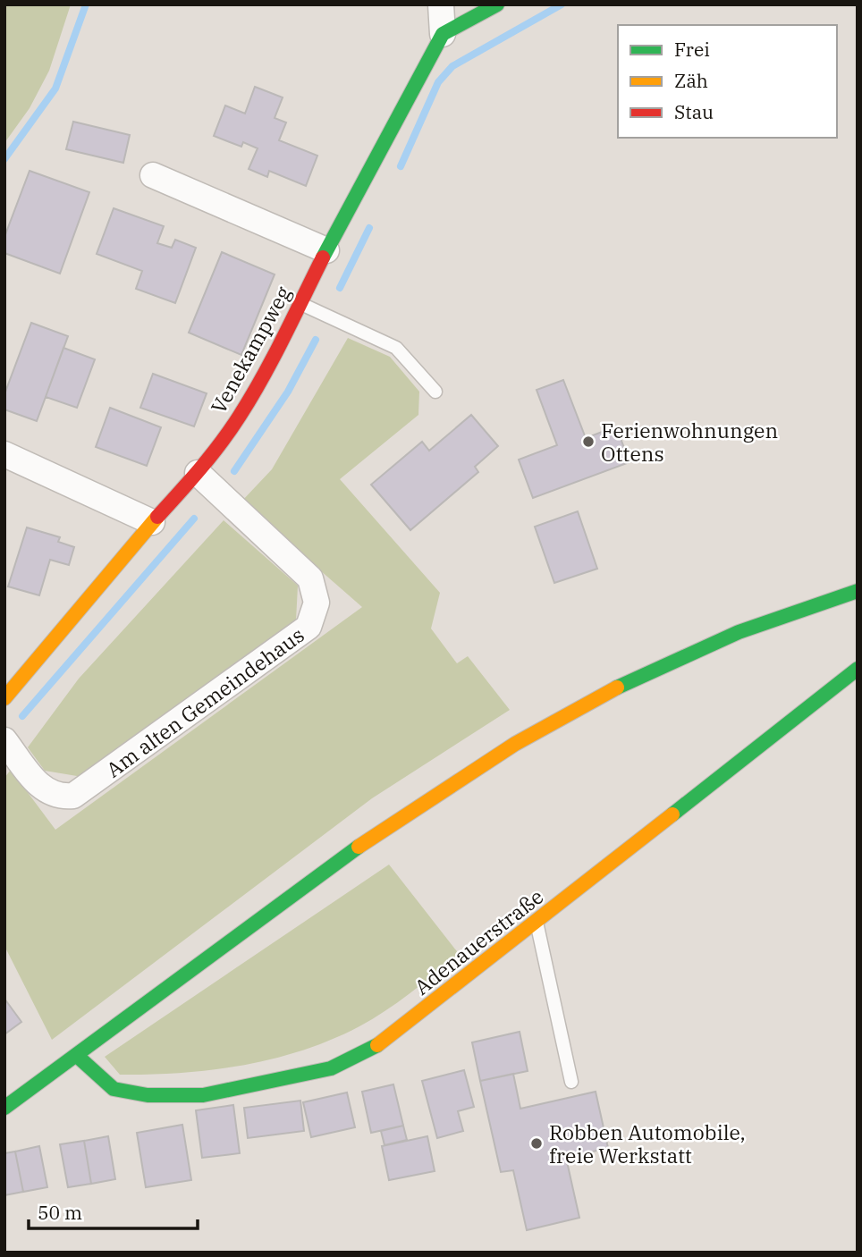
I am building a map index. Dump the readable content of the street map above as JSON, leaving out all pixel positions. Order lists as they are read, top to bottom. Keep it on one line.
{"streets":{"street":["Venekampweg","Am alten Gemeindehaus","Adenauerstraße"]},"crossings":[["Venekampweg","Am alten Gemeindehaus"]],"places":["Ferienwohnungen Ottens","Robben Automobile, freie Werkstatt"],"legend":["Frei","Zäh","Stau"],"scale_bar":"50 m"}
